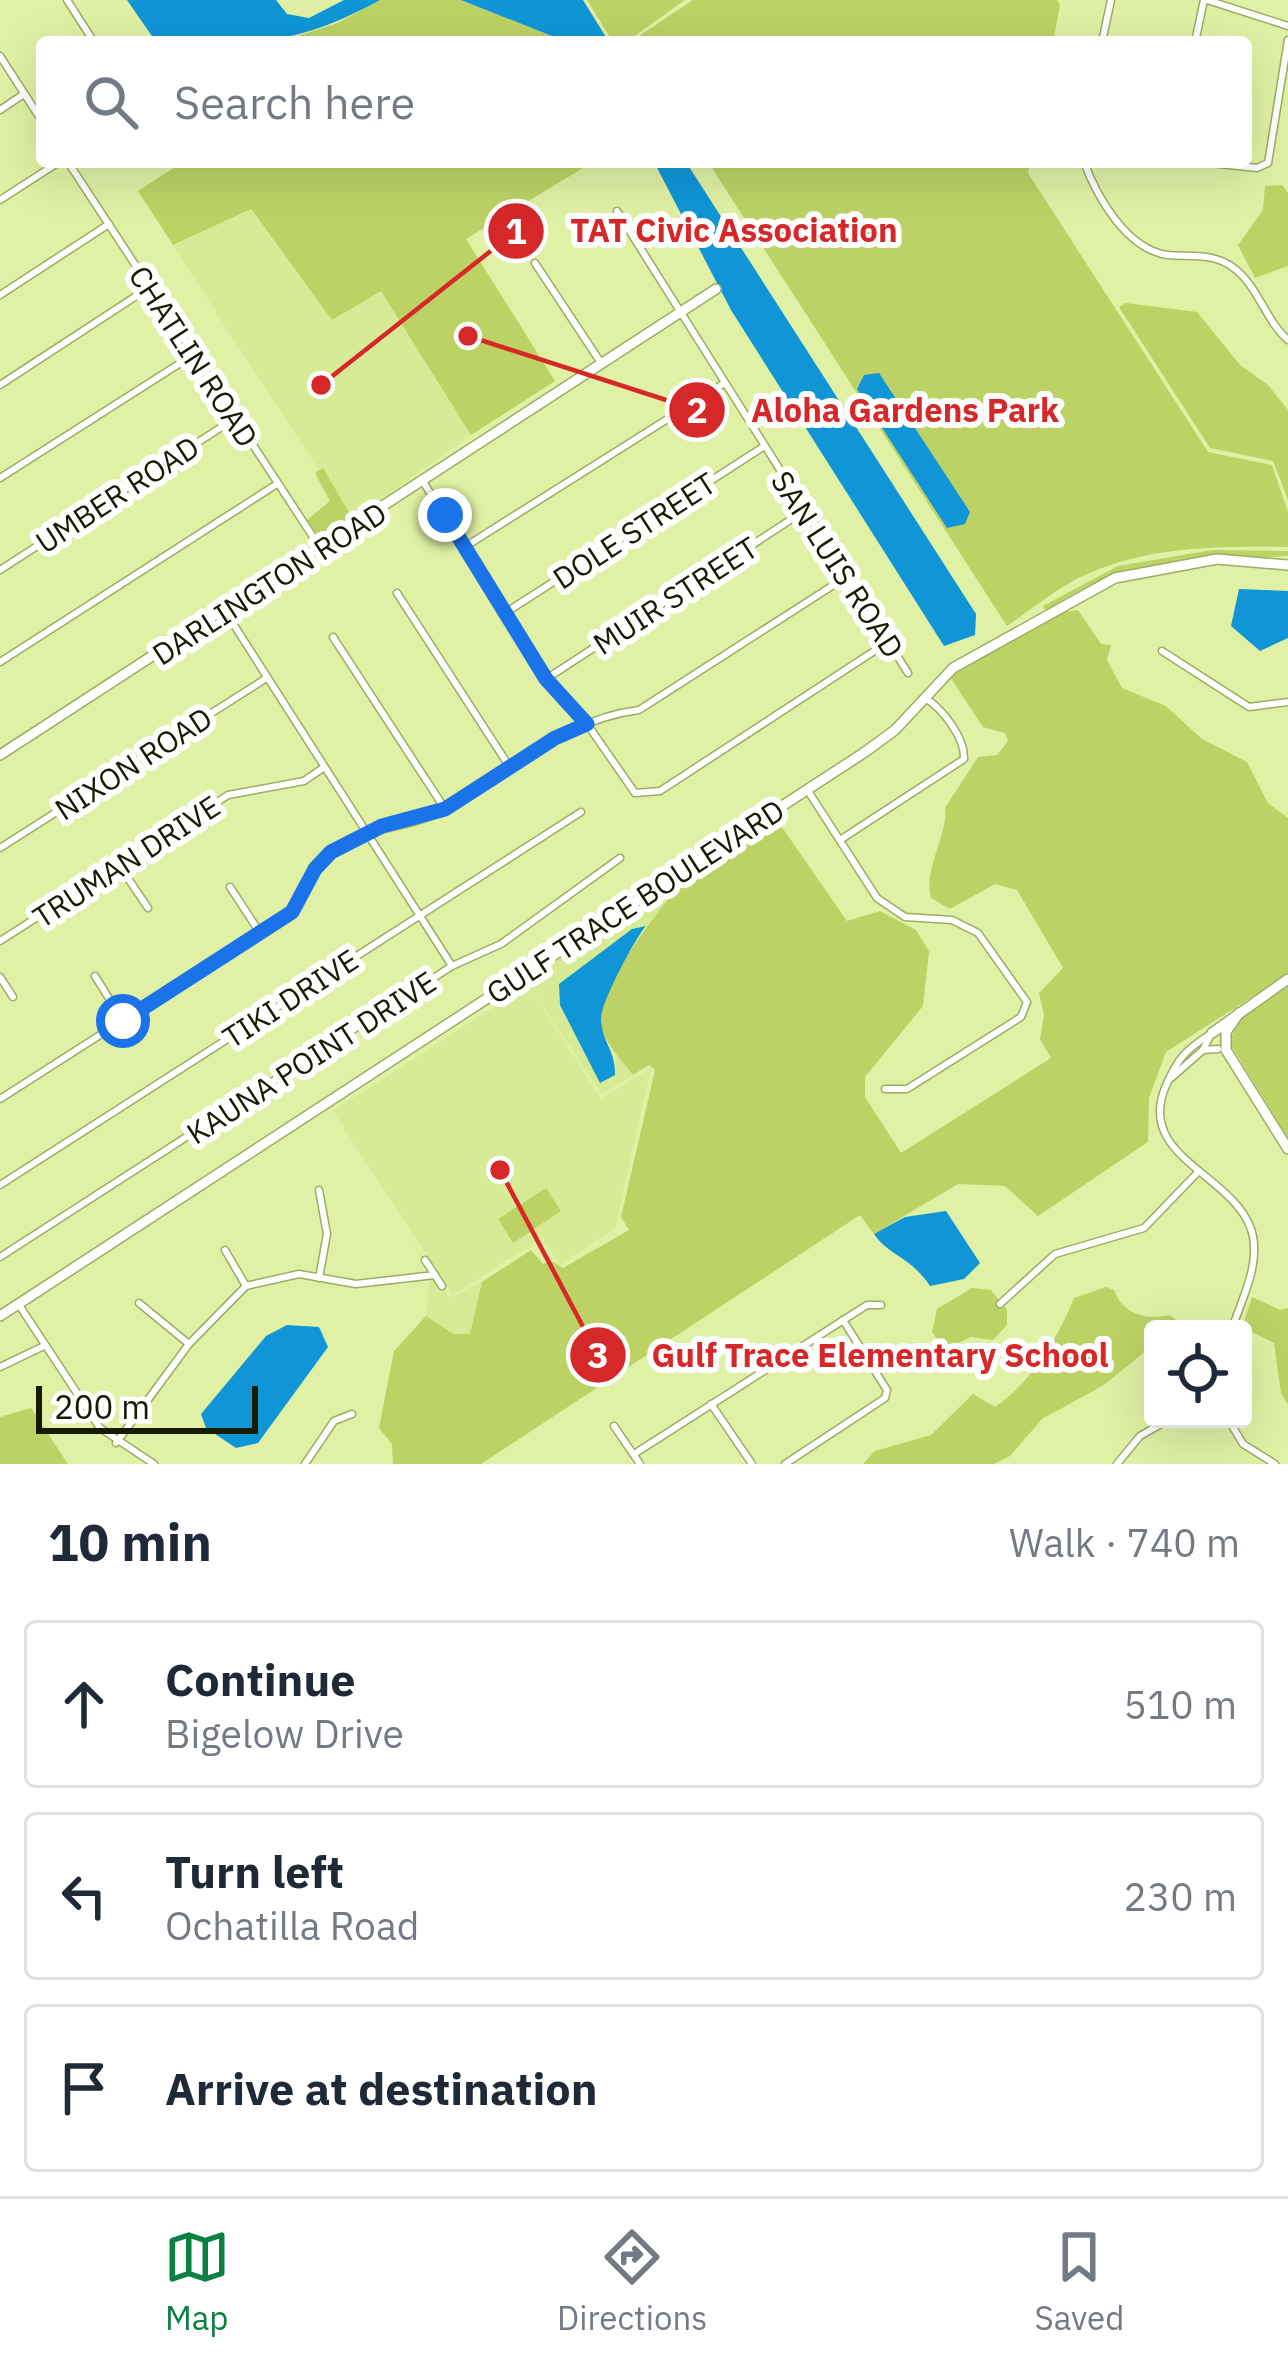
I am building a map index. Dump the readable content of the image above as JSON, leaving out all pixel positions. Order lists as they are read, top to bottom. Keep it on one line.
{"streets":{"street":["CHATLIN ROAD","UMBER ROAD","DOLE STREET","SAN LUIS ROAD","DARLINGTON ROAD","MUIR STREET","NIXON ROAD","TRUMAN DRIVE","GULF TRACE BOULEVARD","TIKI DRIVE","KAUNA POINT DRIVE"]},"crossings":[["CHATLIN ROAD","UMBER ROAD"],["CHATLIN ROAD","DARLINGTON ROAD"],["DOLE STREET","SAN LUIS ROAD"],["SAN LUIS ROAD","DARLINGTON ROAD"],["SAN LUIS ROAD","MUIR STREET"]],"places":["Aloha Gardens Park","TAT Civic Association","Gulf Trace Elementary School"],"scale_bar":"200 m","page":{"search":"Search here","scale":"200 m","heading":["10 min","Walk · 740 m"],"list":[["Continue","Bigelow Drive","510 m"],["Turn left","Ochatilla Road","230 m"],"Arrive at destination"],"nav":["Map","Directions","Saved"]}}
